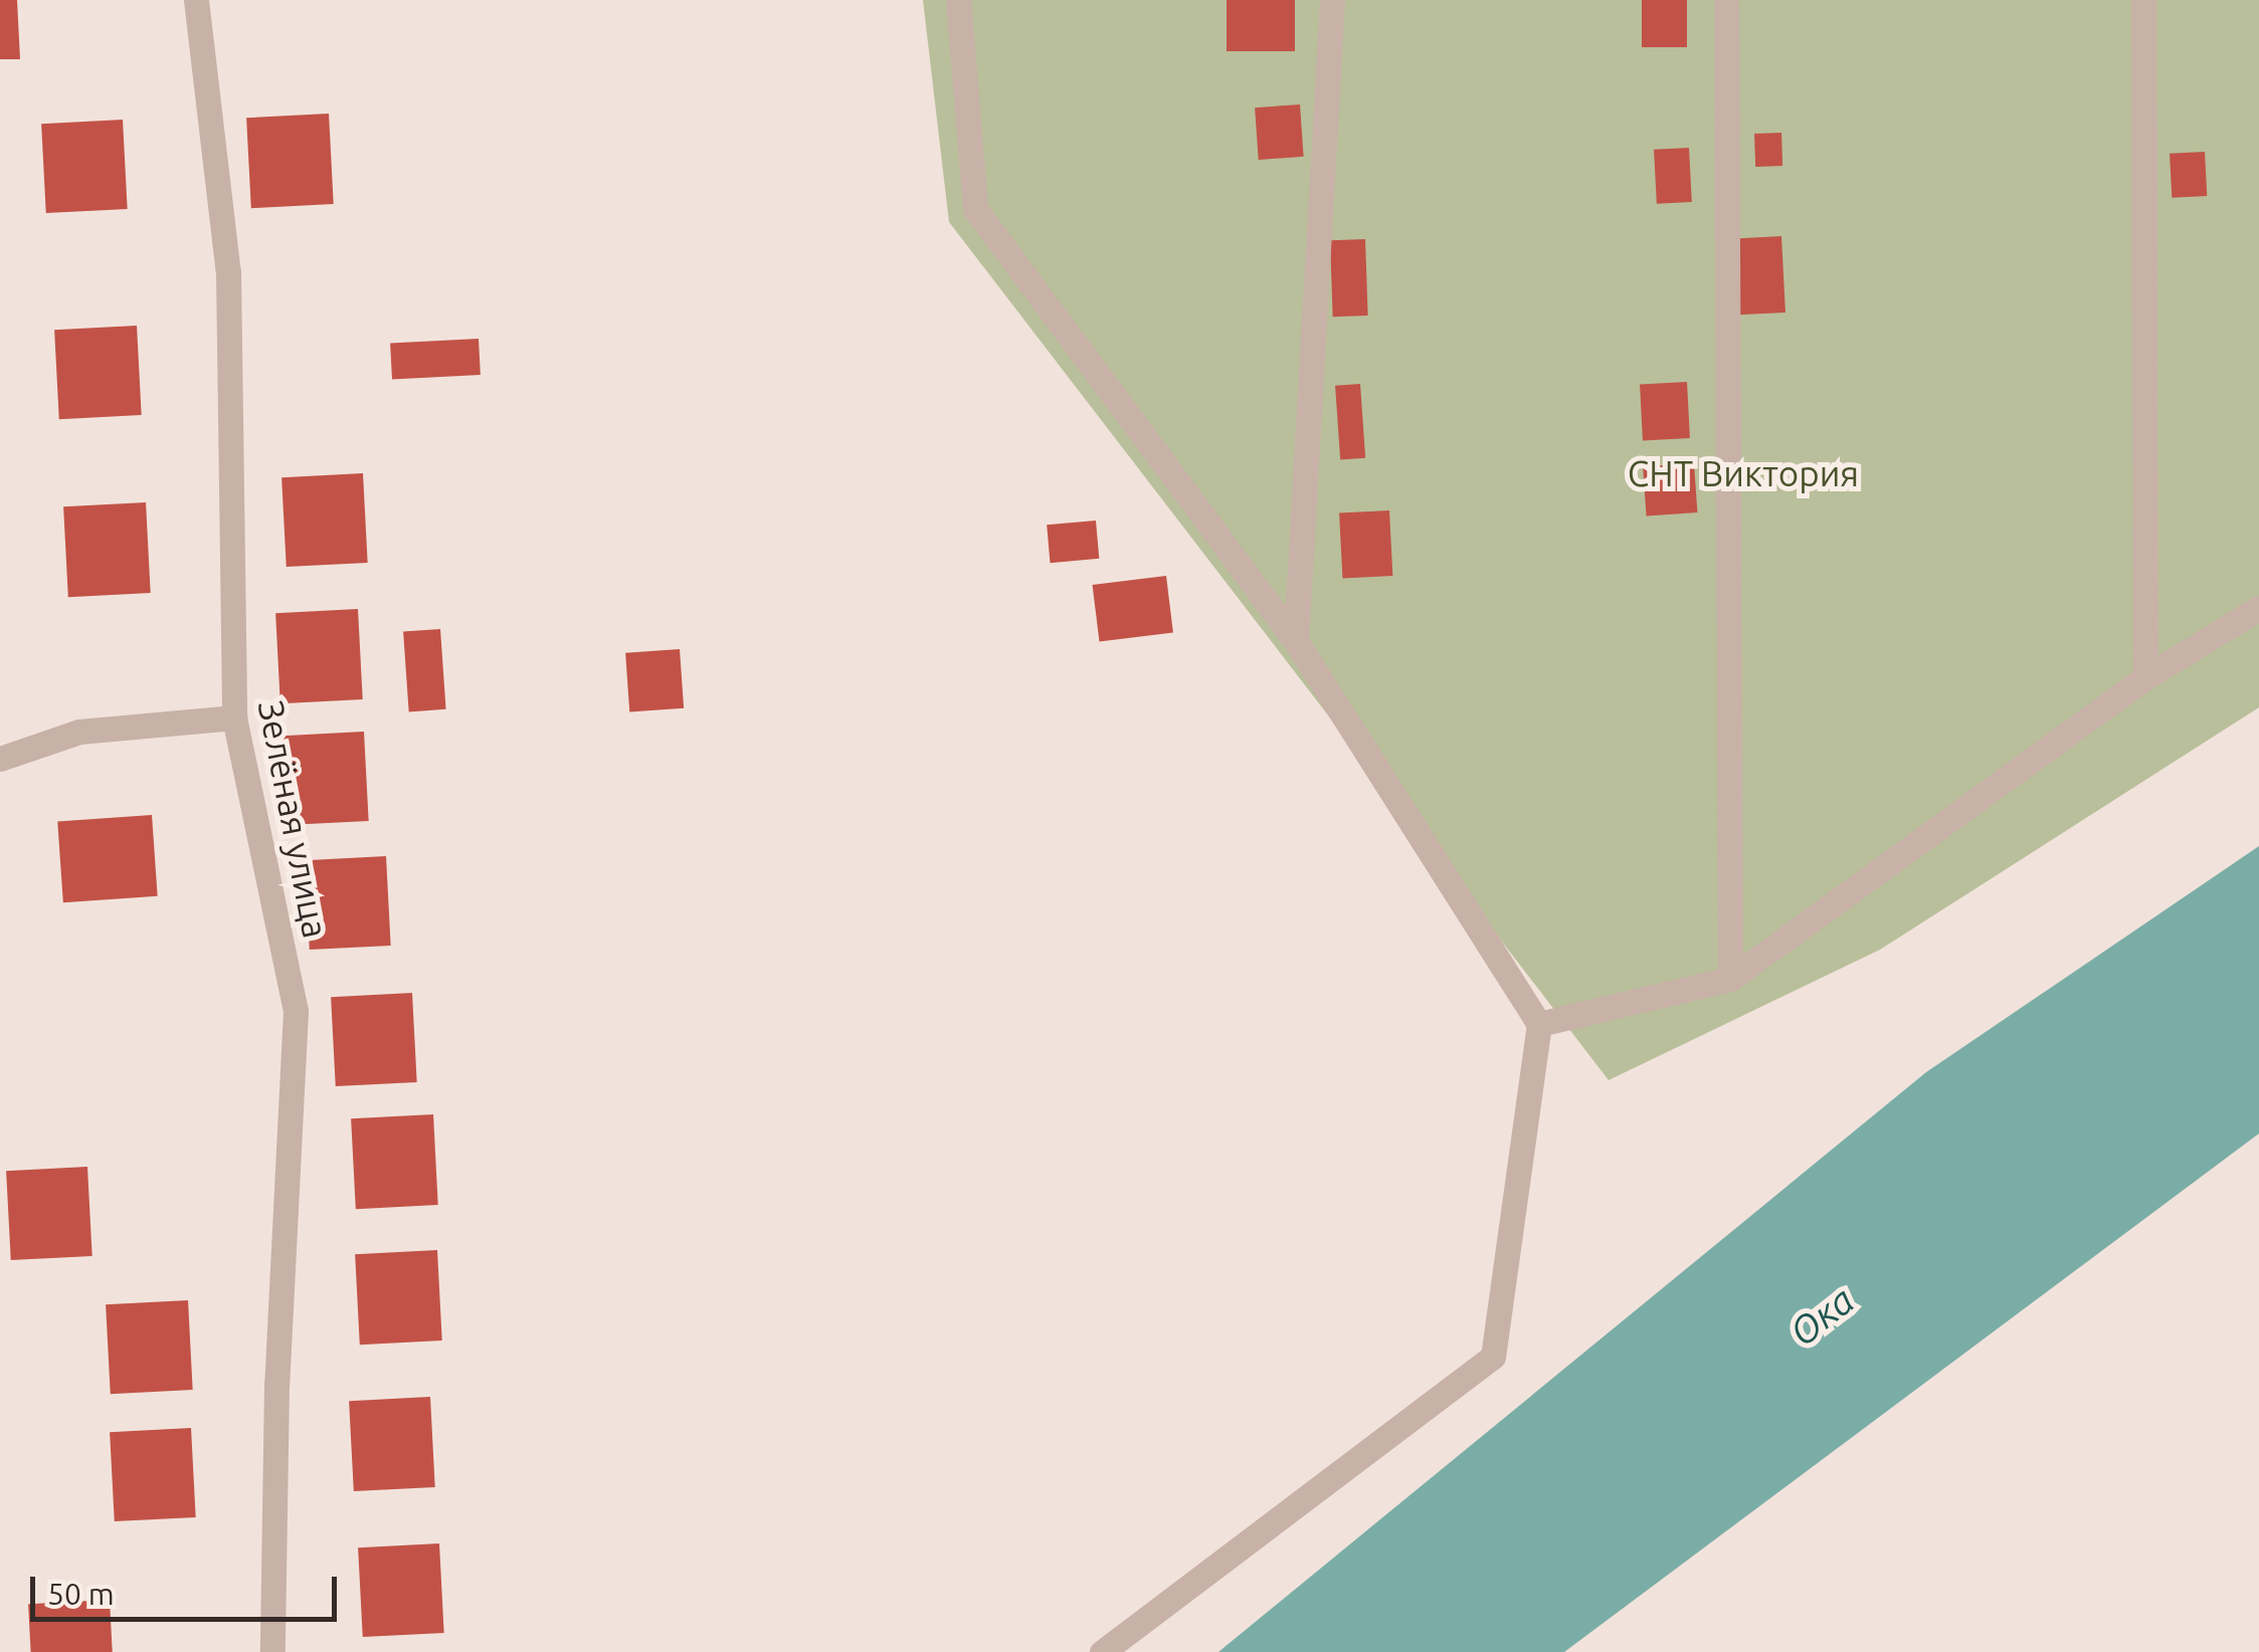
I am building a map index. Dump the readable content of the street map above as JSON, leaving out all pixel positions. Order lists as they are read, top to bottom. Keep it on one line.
{"streets":{"street":["Зелёная улица"]},"water":["Ока"],"parks":["СНТ Виктория"],"scale_bar":"50 m"}
